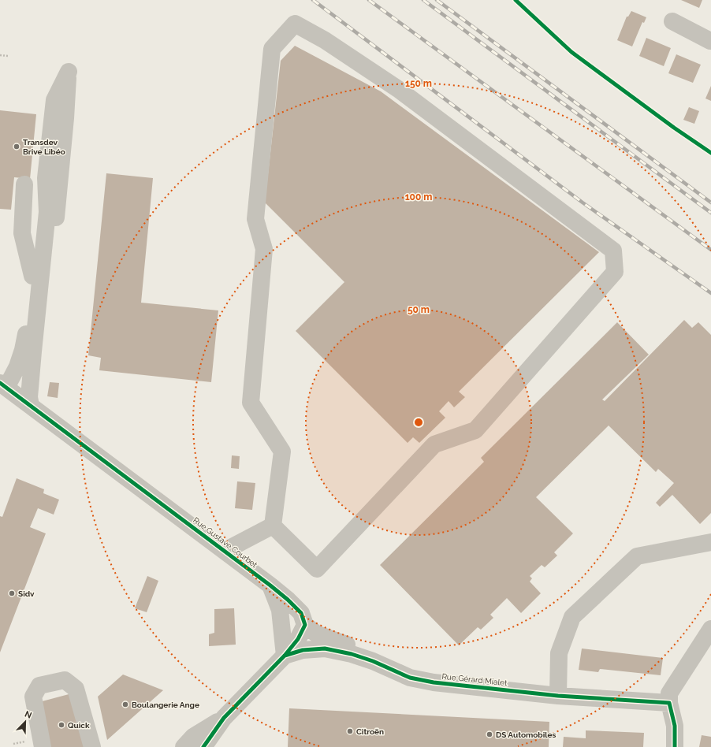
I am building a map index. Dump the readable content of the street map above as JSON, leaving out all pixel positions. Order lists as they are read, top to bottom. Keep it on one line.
{"streets":{"street":["Rue Gustave Courbet","Rue Gérard Mialet"]},"crossings":[["Rue Gustave Courbet","Rue Gérard Mialet"]],"places":["Transdev Brive Libéo","Sidv","Boulangerie Ange","Quick","Citroën","DS Automobiles"],"north":"top right","rings":["150 m","100 m","50 m"]}
